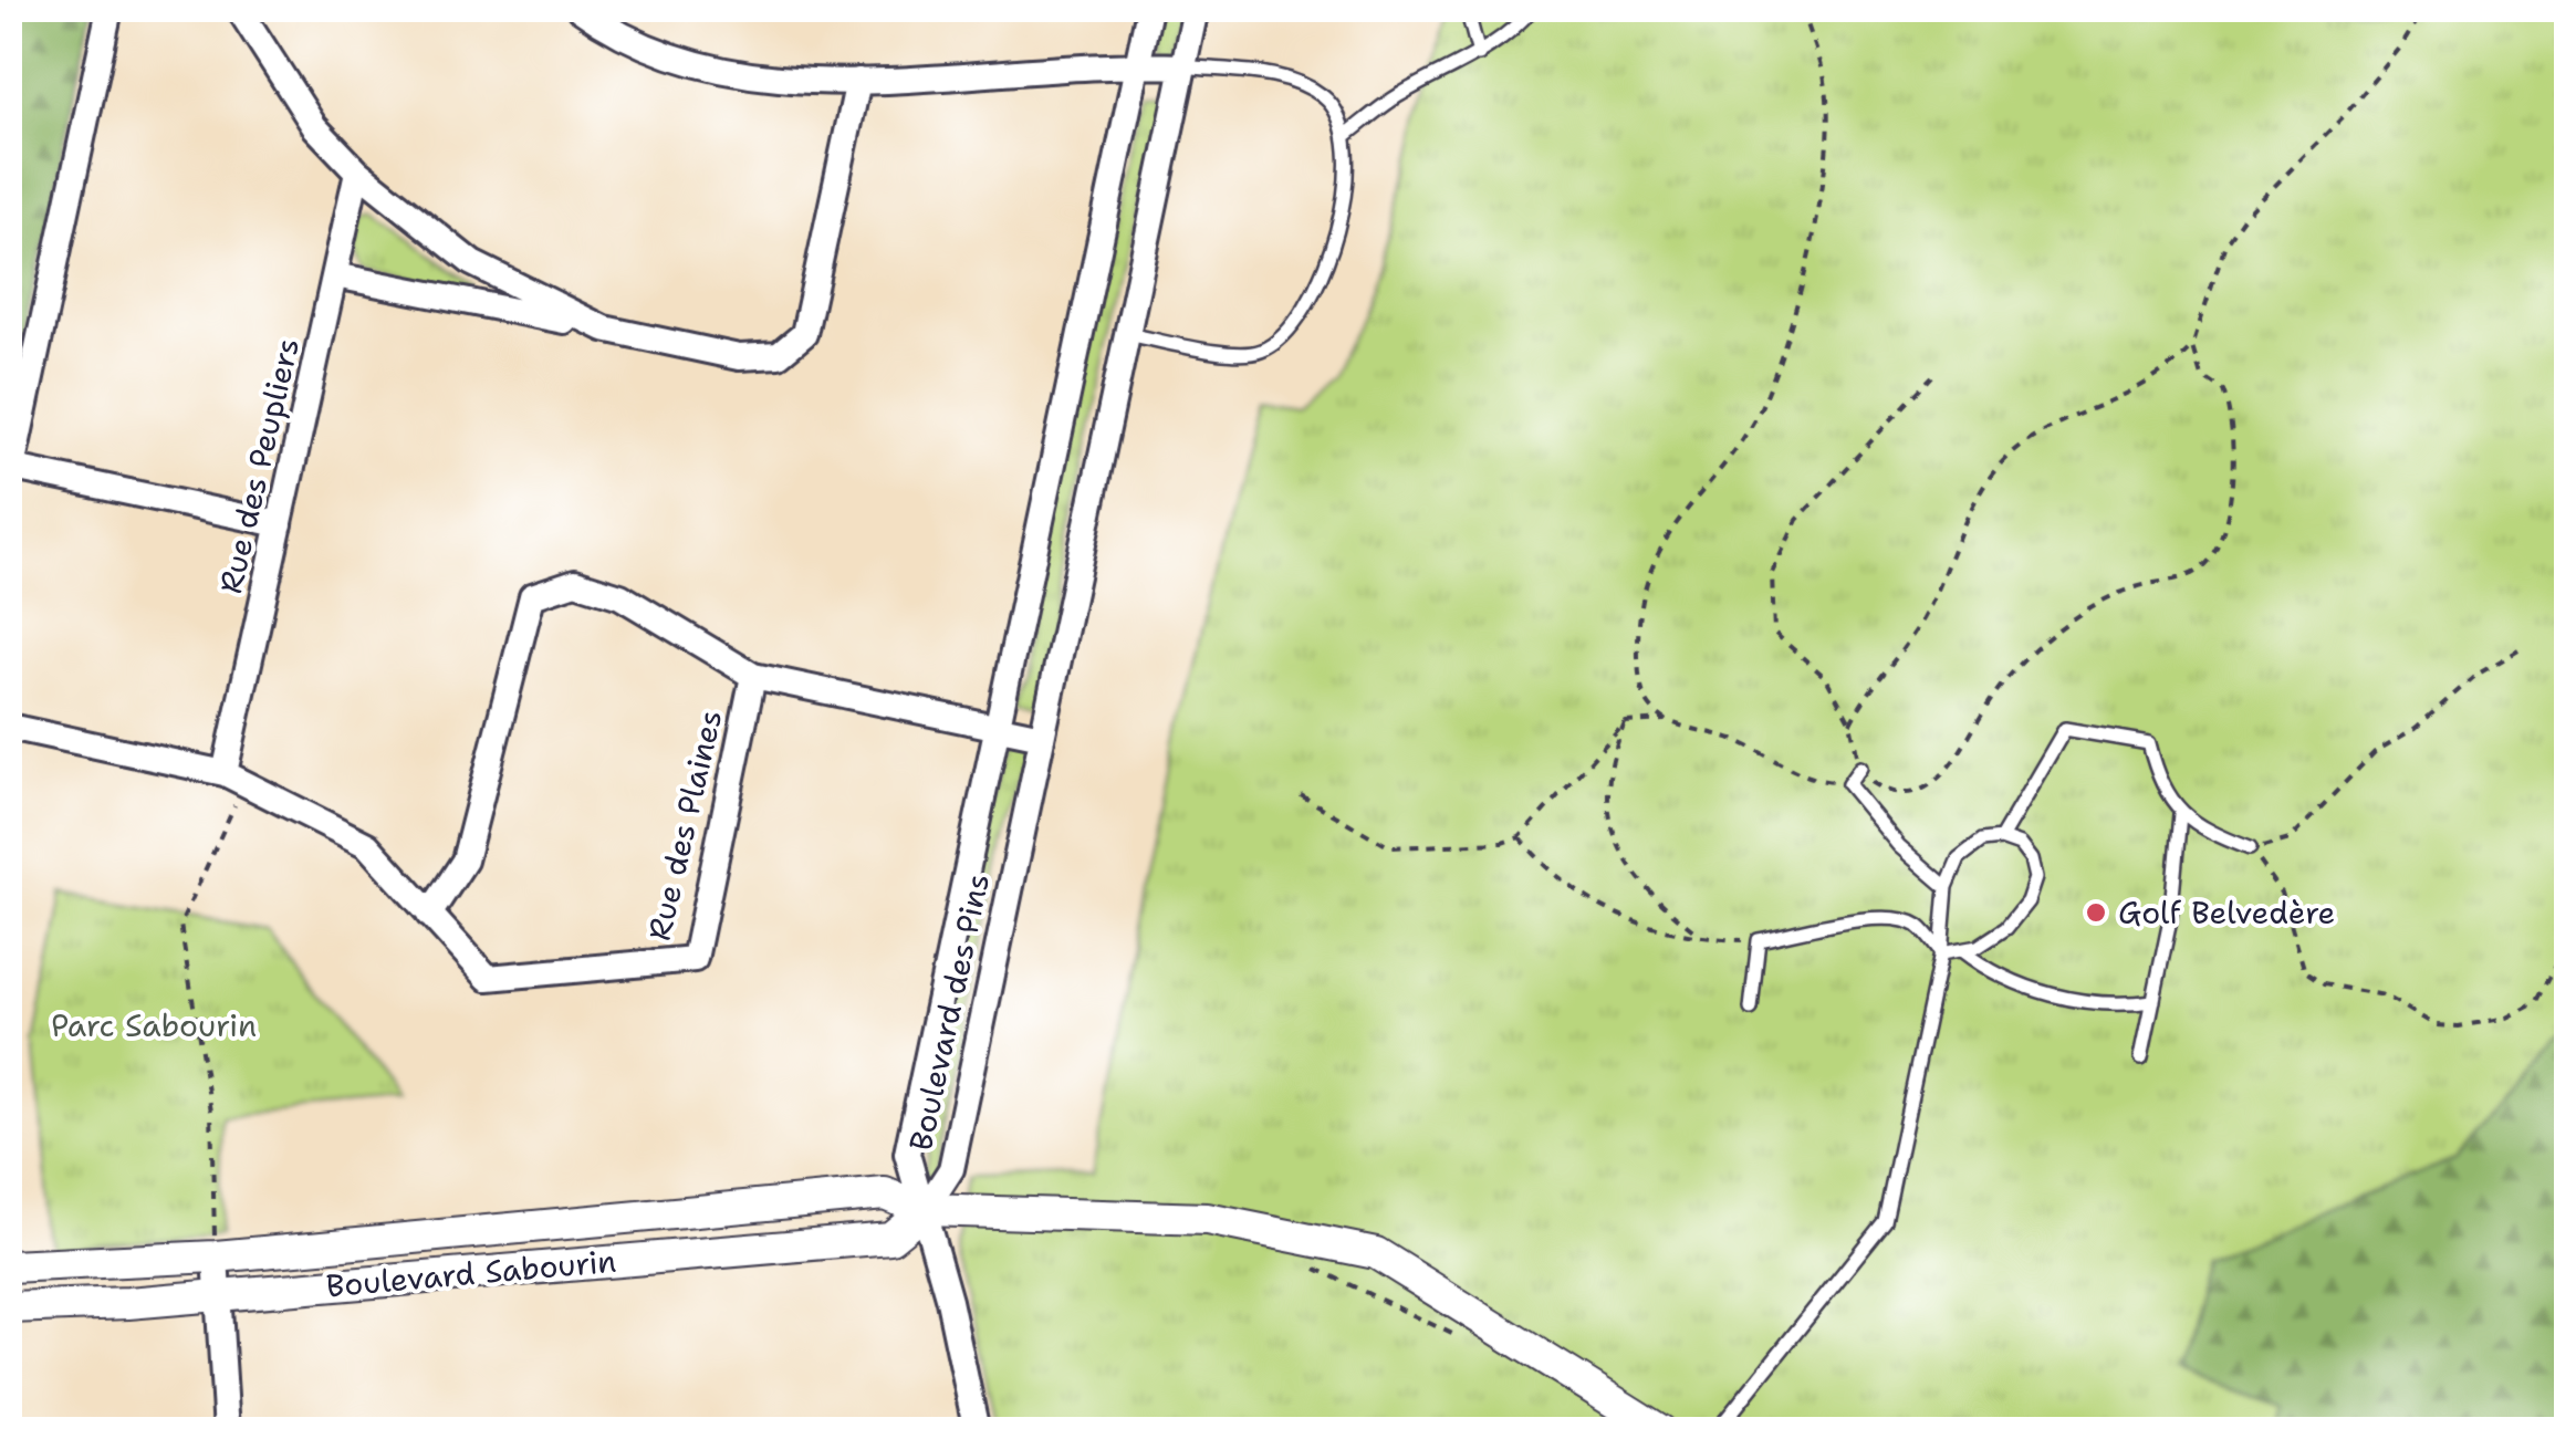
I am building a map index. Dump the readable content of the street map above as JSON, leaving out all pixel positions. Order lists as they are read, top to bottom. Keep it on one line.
{"streets":{"street":["Rue des Peupliers","Rue des Plaines","Boulevard des Pins","Boulevard Sabourin"]},"crossings":[["Rue des Peupliers","Rue des Plaines"],["Boulevard des Pins","Boulevard Sabourin"]],"parks":["Parc Sabourin"],"places":["Golf Belvedère"]}
